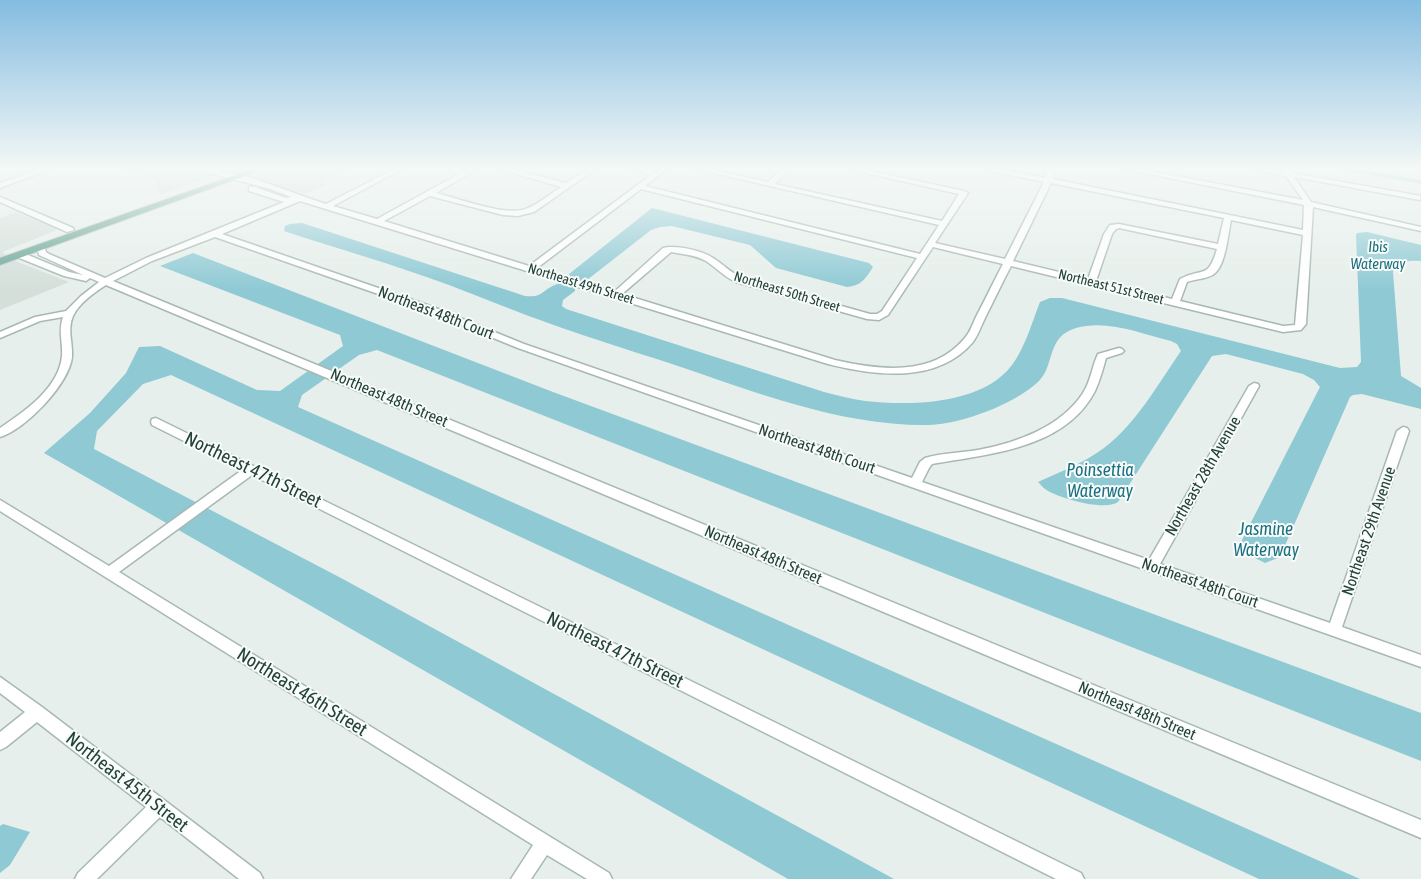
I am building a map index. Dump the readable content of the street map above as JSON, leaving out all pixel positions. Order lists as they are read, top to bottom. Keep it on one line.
{"streets":{"street":["Northeast 49th Street","Northeast 51st Street","Northeast 50th Street","Northeast 48th Court","Northeast 48th Street","Northeast 47th Street","Northeast 28th Avenue","Northeast 29th Avenue","Northeast 46th Street","Northeast 45th Street"]},"crossings":[["Northeast 49th Street","Northeast 51st Street"],["Northeast 49th Street","Northeast 50th Street"],["Northeast 48th Court","Northeast 28th Avenue"],["Northeast 48th Court","Northeast 29th Avenue"]],"water":["Ibis Waterway","Poinsettia Waterway","Jasmine Waterway"]}
